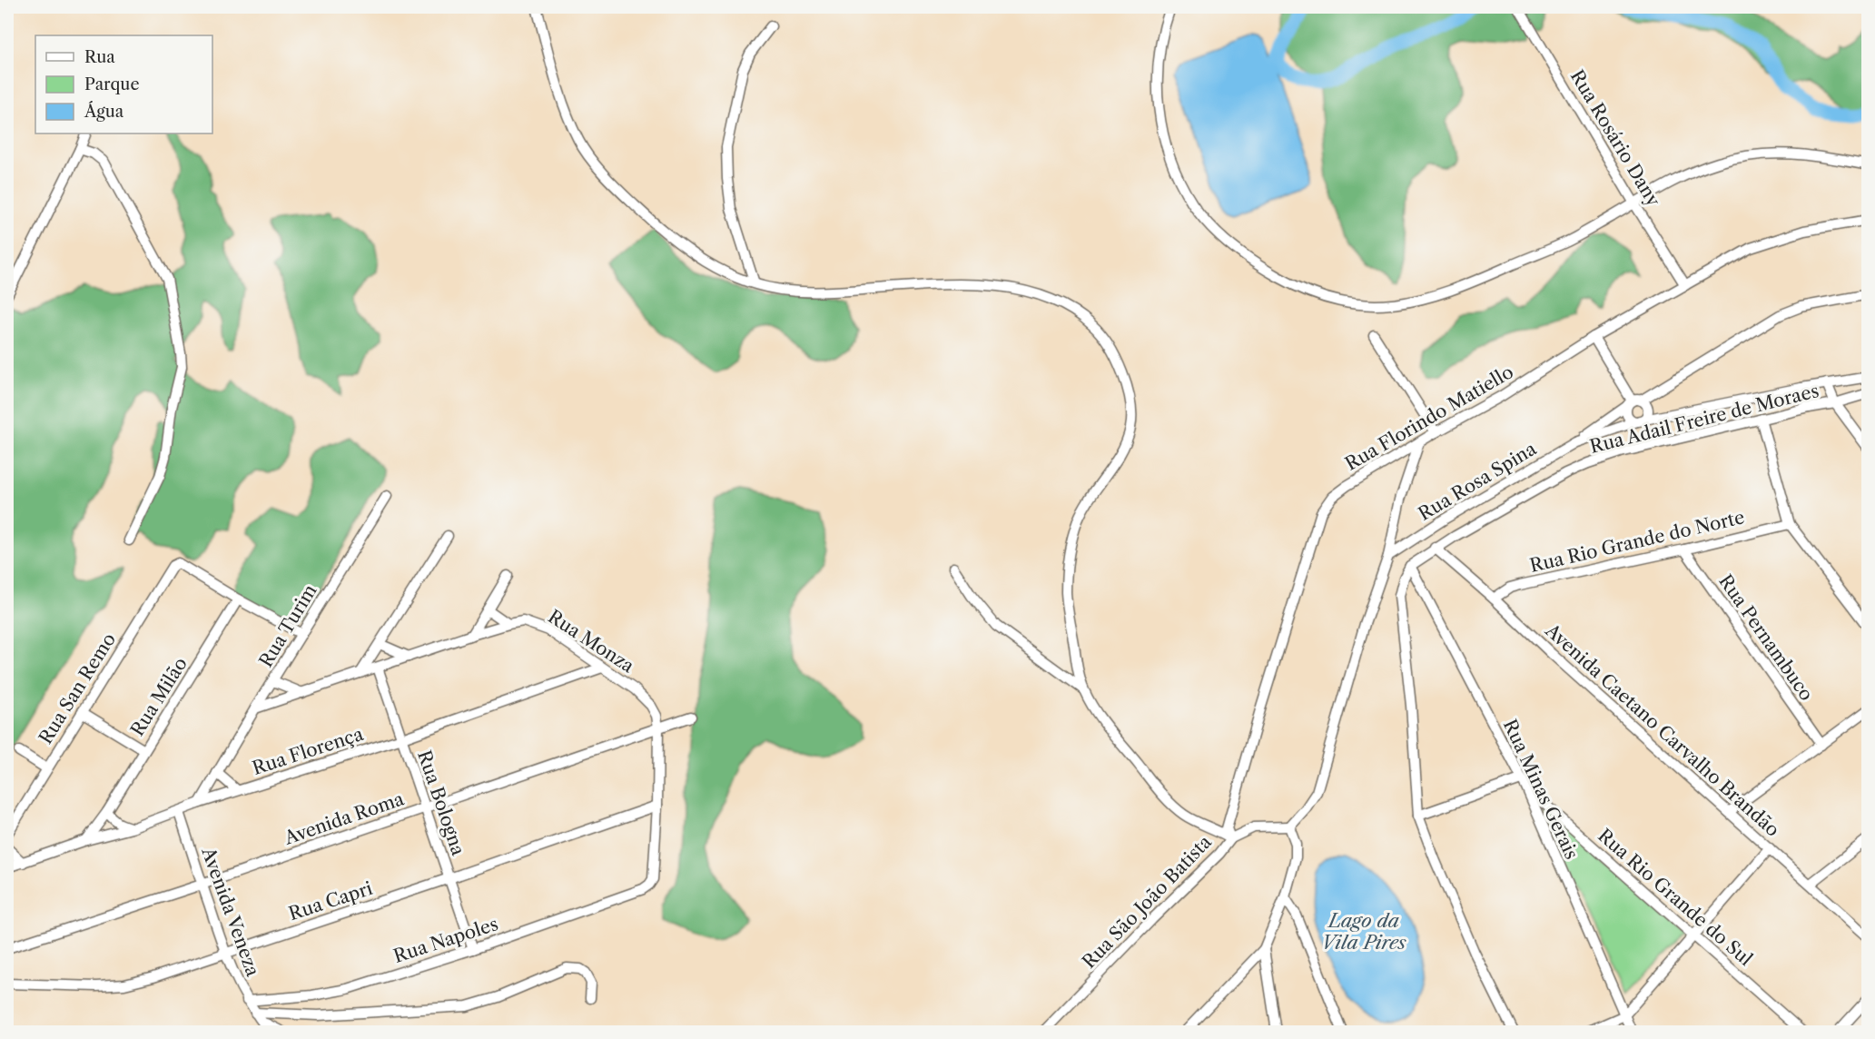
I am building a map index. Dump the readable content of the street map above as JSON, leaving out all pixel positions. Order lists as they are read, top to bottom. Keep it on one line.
{"streets":{"street":["Rua Rosário Dany","Rua Florindo Matiello","Rua Adail Freire de Moraes","Rua Rosa Spina","Rua Rio Grande do Norte","Rua Turim","Rua Pernambuco","Rua Monza","Rua San Remo","Rua Milão","Avenida Caetano Carvalho Brandão","Rua Florença","Rua Minas Gerais","Rua Bologna","Avenida Roma","Rua Rio Grande do Sul","Rua Capri","Rua São João Batista","Avenida Veneza","Rua Napoles"]},"crossings":[["Rua Rosário Dany","Rua Florindo Matiello"],["Rua Florindo Matiello","Rua São João Batista"],["Rua Adail Freire de Moraes","Avenida Caetano Carvalho Brandão"],["Rua Adail Freire de Moraes","Rua Minas Gerais"],["Rua Rio Grande do Norte","Rua Pernambuco"],["Rua Rio Grande do Norte","Avenida Caetano Carvalho Brandão"],["Rua Turim","Rua Monza"],["Rua Turim","Rua Florença"],["Rua Monza","Rua Florença"],["Rua Monza","Rua Bologna"],["Rua Monza","Avenida Roma"],["Rua Monza","Rua Capri"],["Rua Monza","Rua Napoles"],["Rua San Remo","Rua Milão"],["Rua Milão","Rua Florença"],["Rua Florença","Rua Bologna"],["Rua Florença","Avenida Veneza"],["Rua Minas Gerais","Rua Rio Grande do Sul"],["Rua Bologna","Avenida Roma"],["Rua Bologna","Rua Capri"],["Rua Bologna","Rua Napoles"],["Avenida Roma","Avenida Veneza"],["Rua Capri","Avenida Veneza"],["Avenida Veneza","Rua Napoles"]],"water":["Lago da Vila Pires"],"legend":["Rua","Parque","Água"]}
